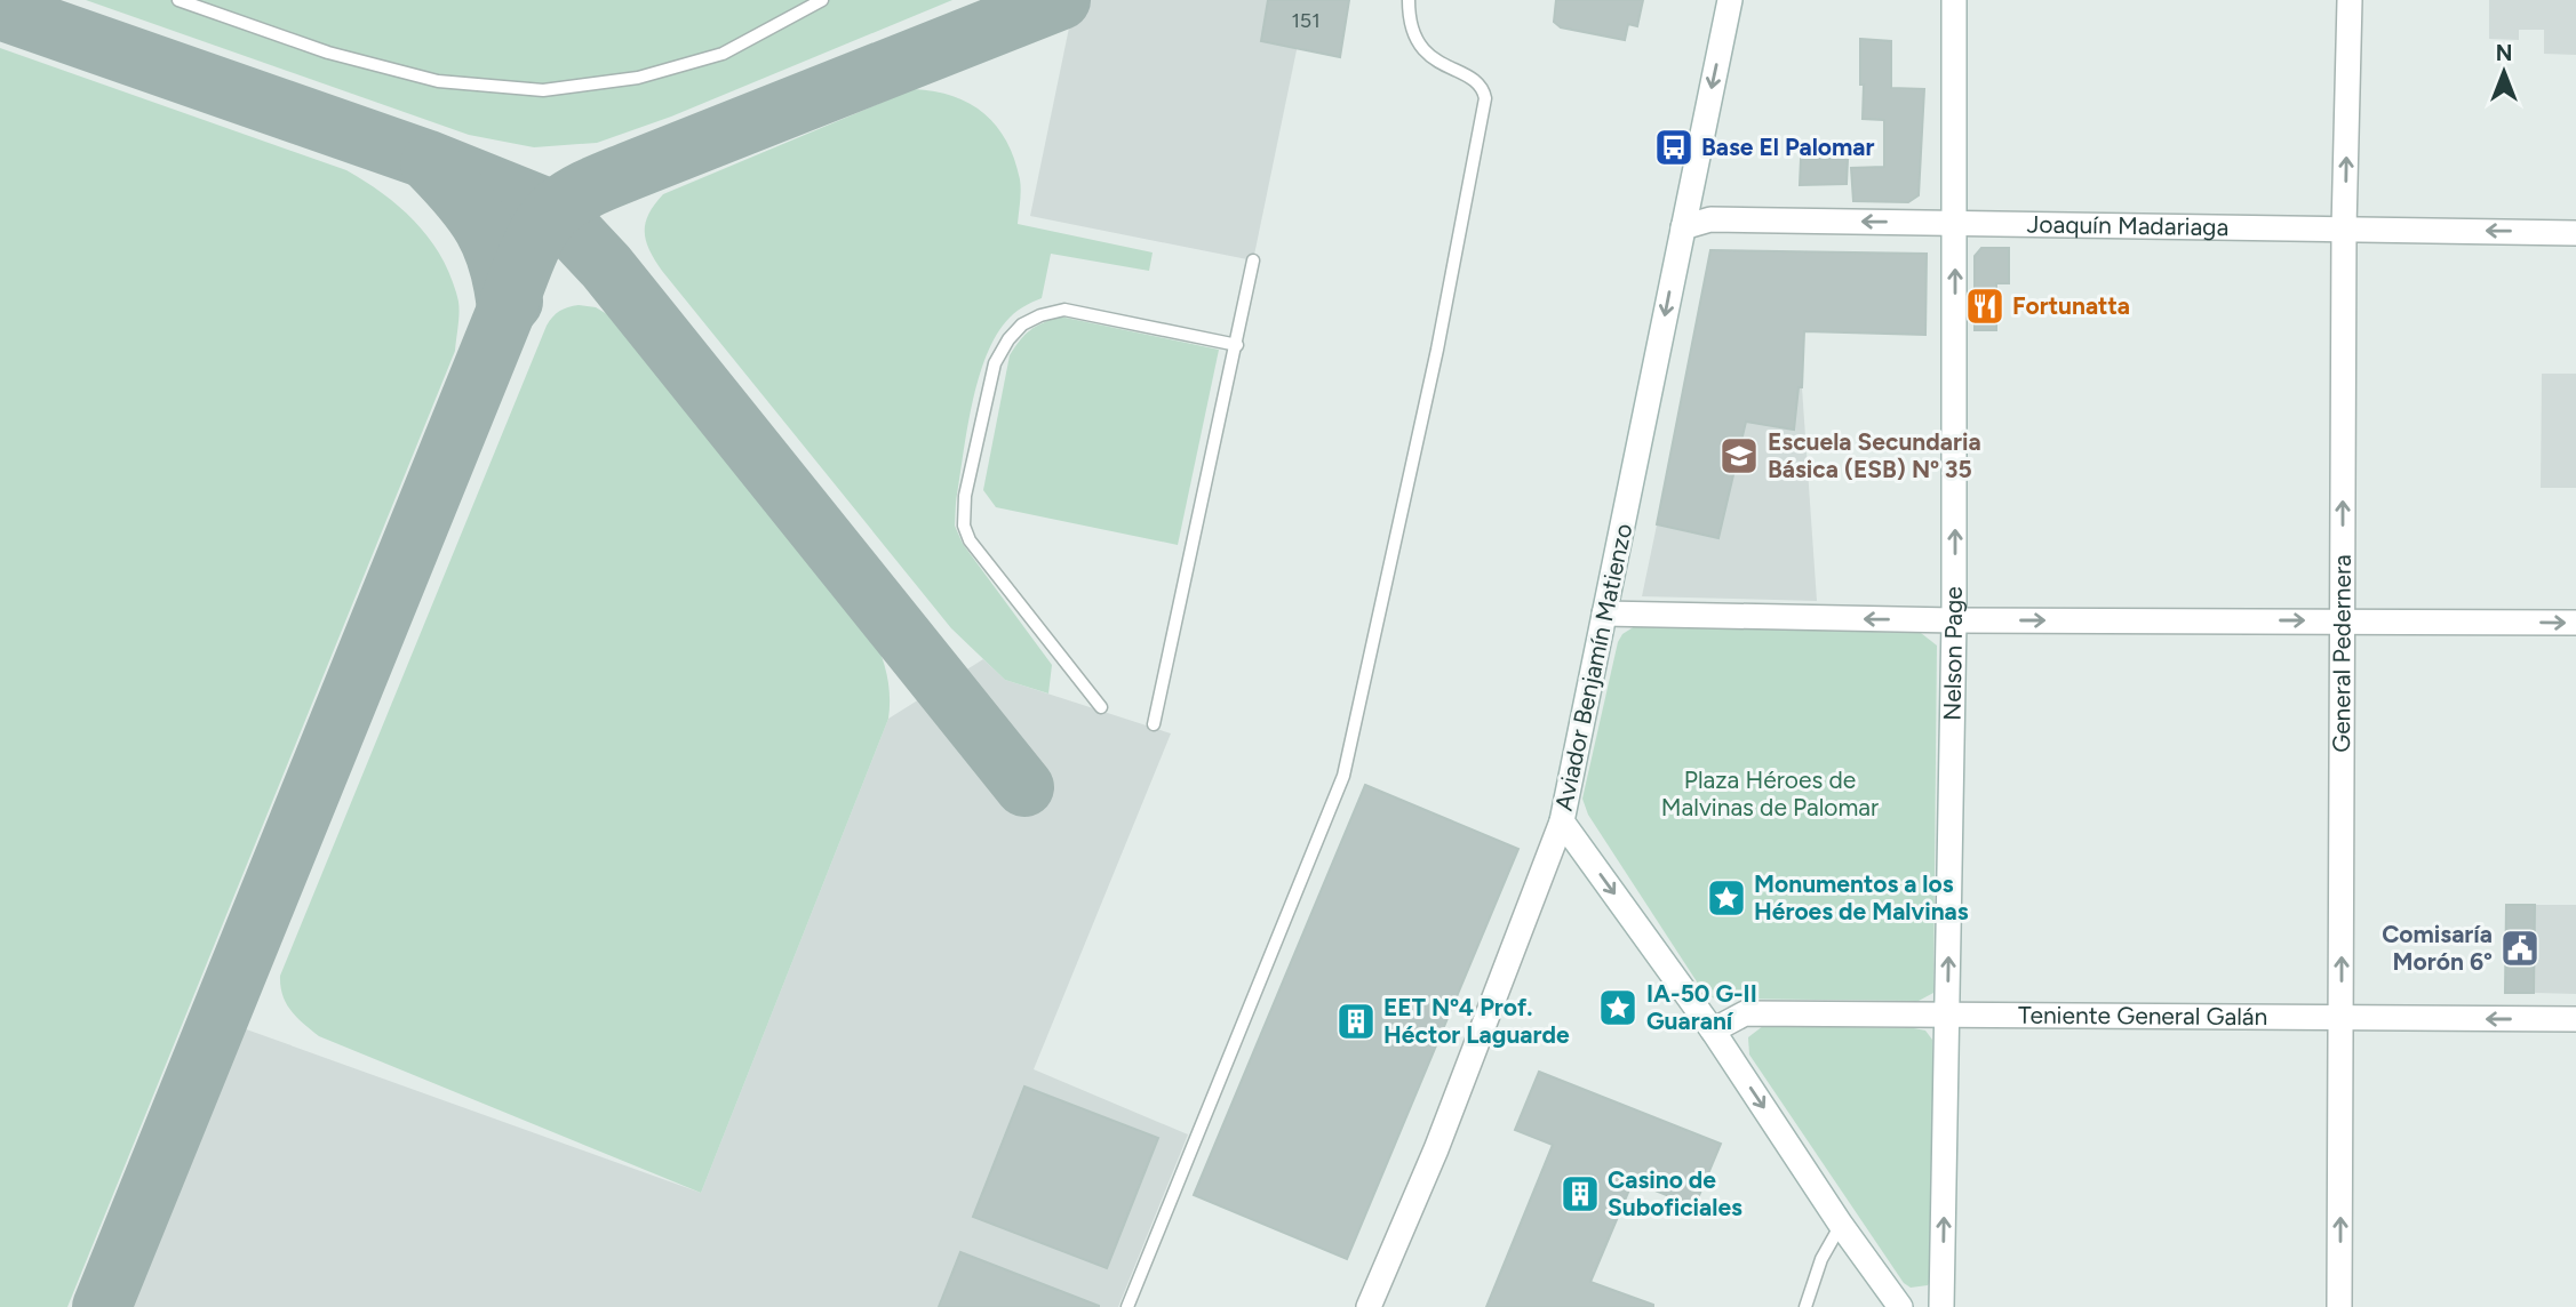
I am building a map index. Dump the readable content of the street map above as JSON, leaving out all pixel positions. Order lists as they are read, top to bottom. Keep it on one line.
{"streets":{"street":["Joaquín Madariaga","Nelson Page","General Pedernera","Aviador Benjamín Matienzo","Teniente General Galán"]},"crossings":[["Joaquín Madariaga","Nelson Page"],["Joaquín Madariaga","General Pedernera"],["Joaquín Madariaga","Aviador Benjamín Matienzo"],["Nelson Page","Teniente General Galán"],["General Pedernera","Teniente General Galán"]],"one_way":["Joaquín Madariaga","Nelson Page","General Pedernera","Aviador Benjamín Matienzo"],"parks":["Plaza Héroes de Malvinas de Palomar"],"places":{"bus stop":["Base El Palomar"],"restaurant":["Fortunatta"],"school or university":["Escuela Secundaria Básica (ESB) Nº 35"],"place":["Monumentos a los Héroes de Malvinas","IA-50 G-II Guaraní"],"public building":["Comisaría Morón 6°"],"building":["EET Nº4 Prof. Héctor Laguarde","Casino de Suboficiales"]},"house_numbers":["151"],"north":"top"}
